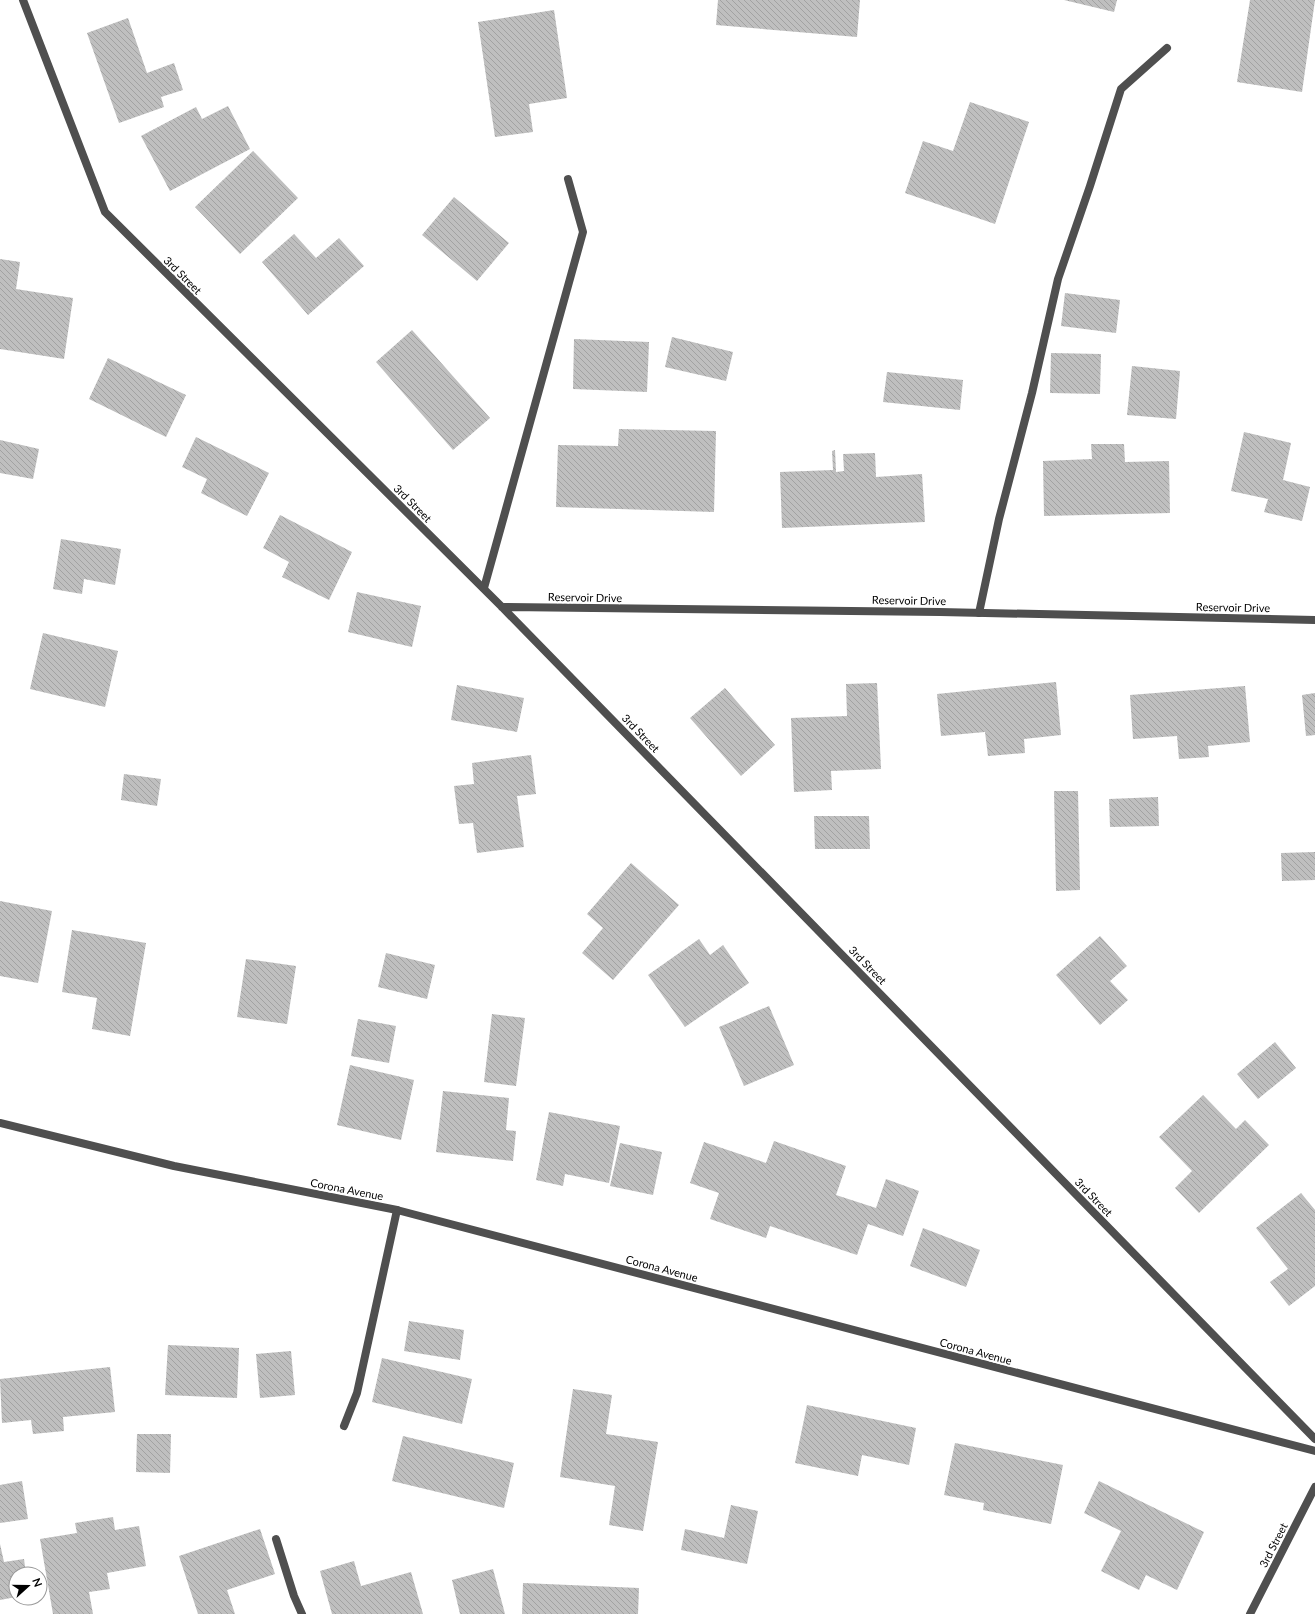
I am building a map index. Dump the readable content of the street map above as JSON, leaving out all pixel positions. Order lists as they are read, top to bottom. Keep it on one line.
{"streets":{"street":["3rd Street","Reservoir Drive","Corona Avenue"]},"crossings":[["3rd Street","Reservoir Drive"]],"north":"right"}
